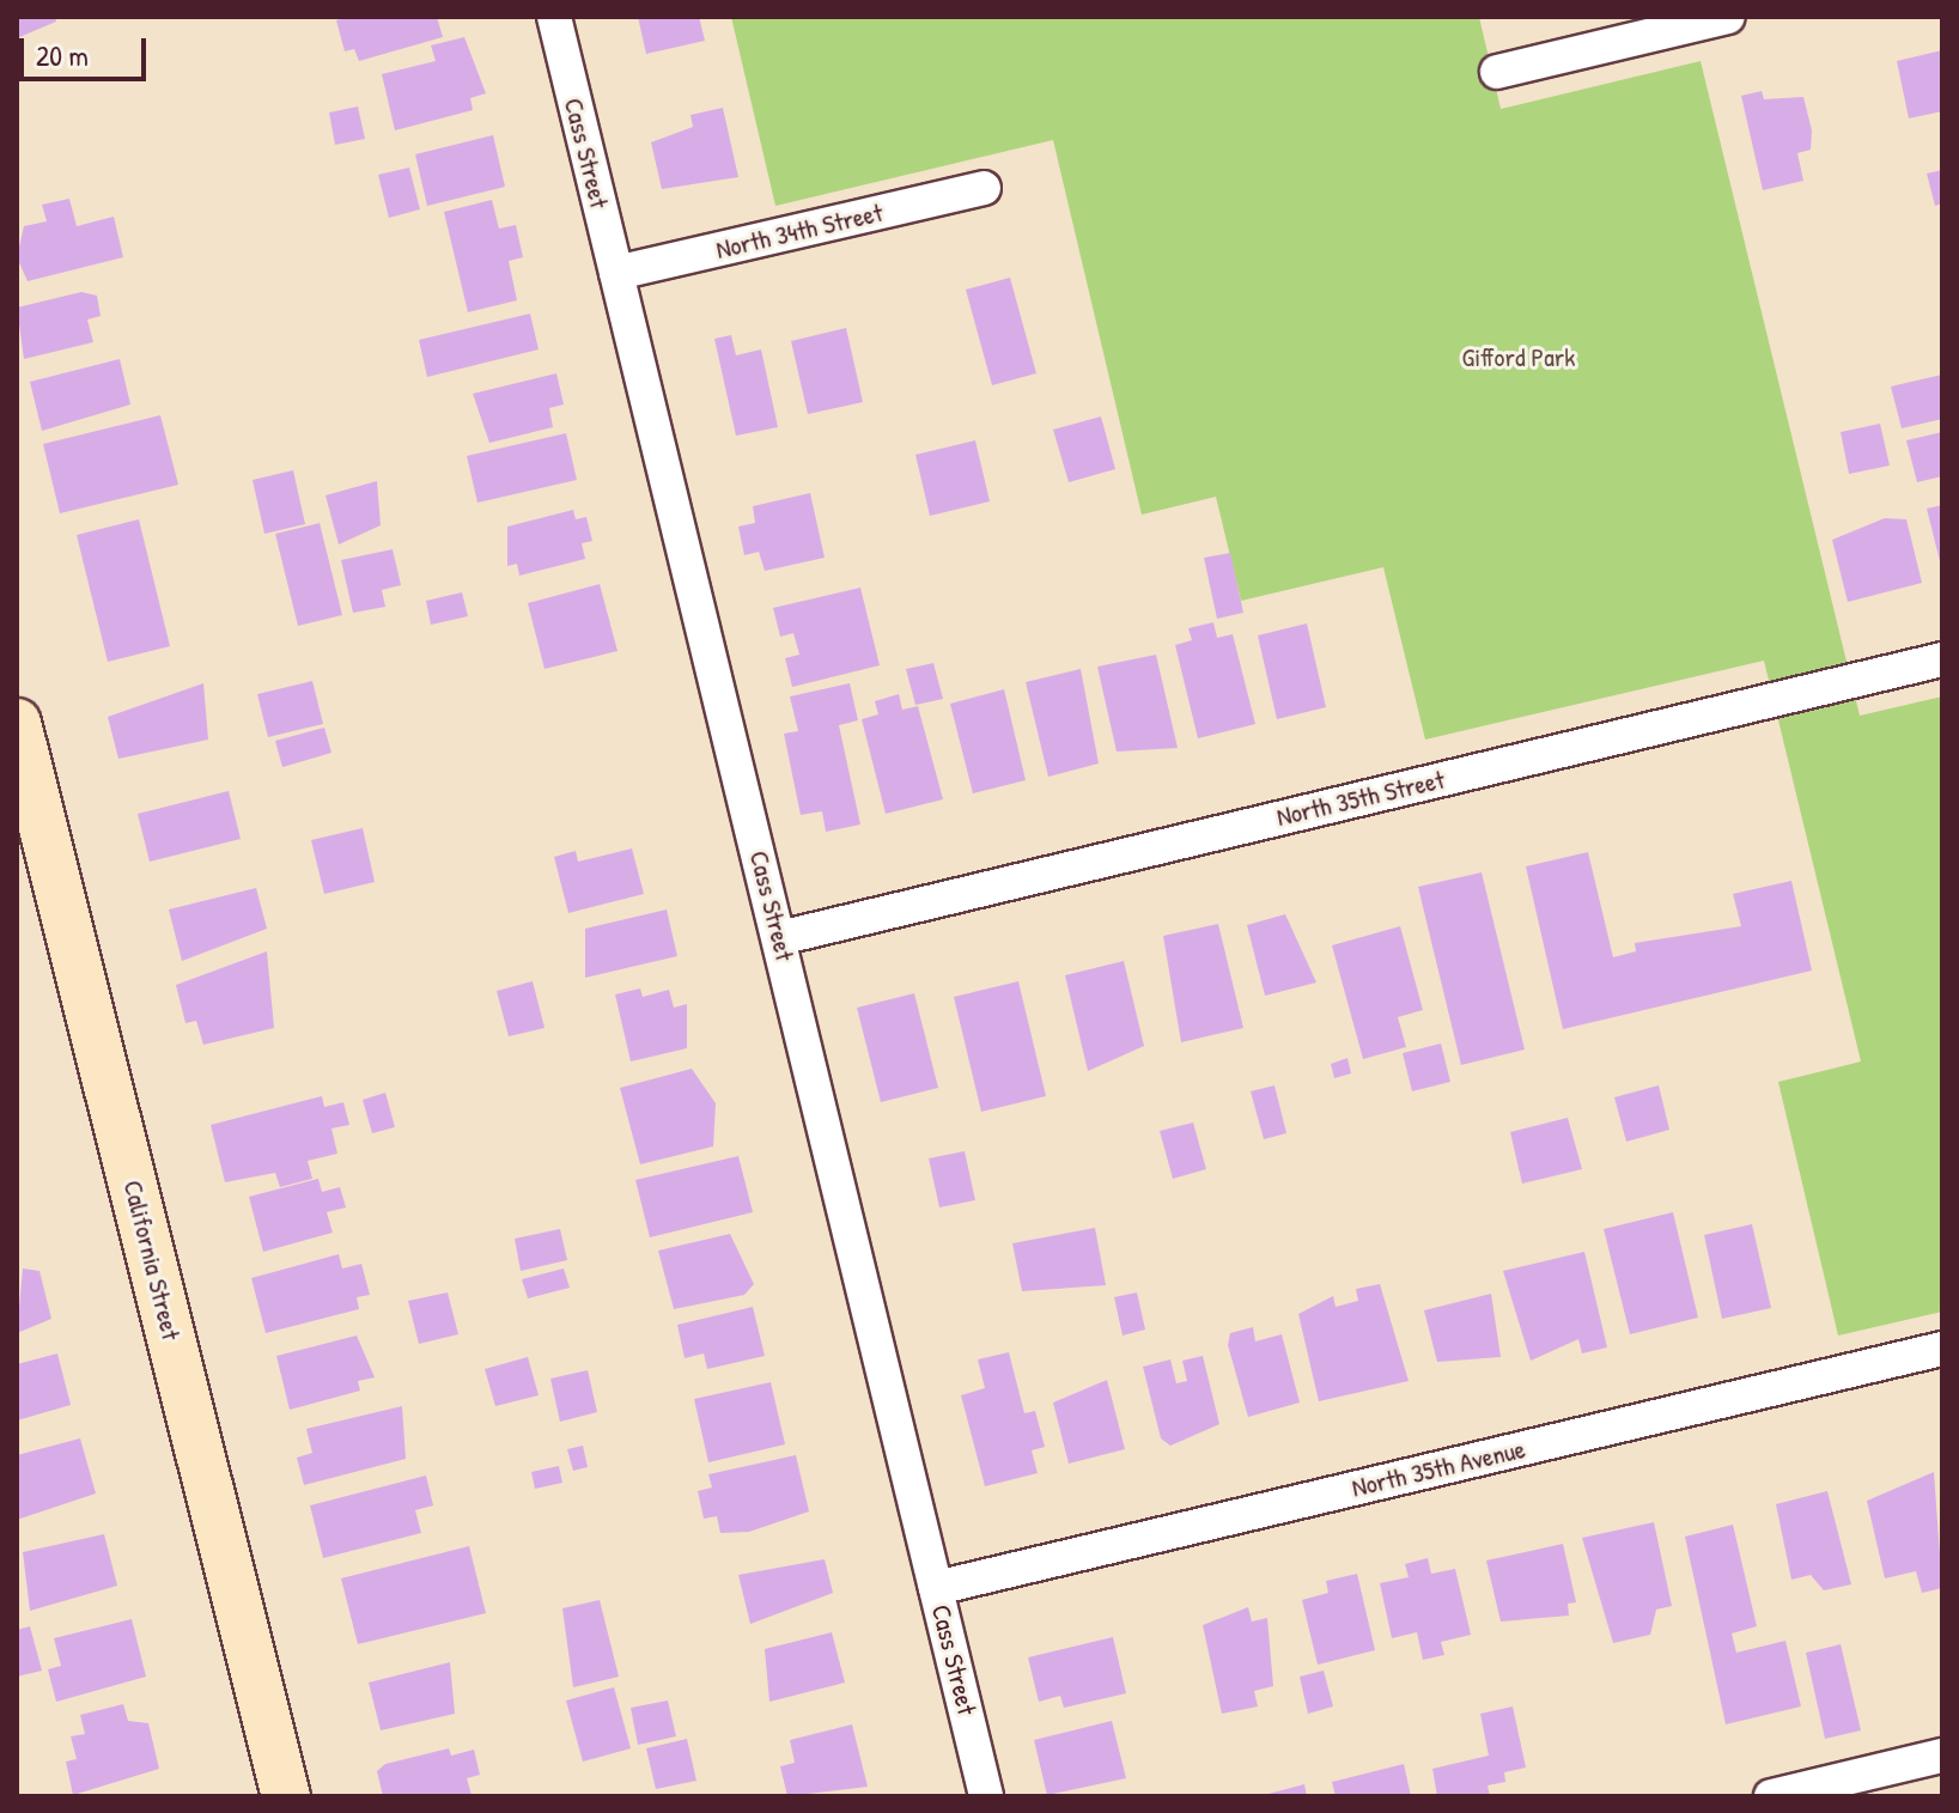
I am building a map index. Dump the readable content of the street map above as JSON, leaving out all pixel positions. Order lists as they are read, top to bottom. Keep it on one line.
{"streets":{"street":["Cass Street","North 34th Street","North 35th Street","California Street","North 35th Avenue"]},"crossings":[["Cass Street","North 34th Street"],["Cass Street","North 35th Street"],["Cass Street","North 35th Avenue"]],"parks":["Gifford Park"],"scale_bar":"20 m"}
